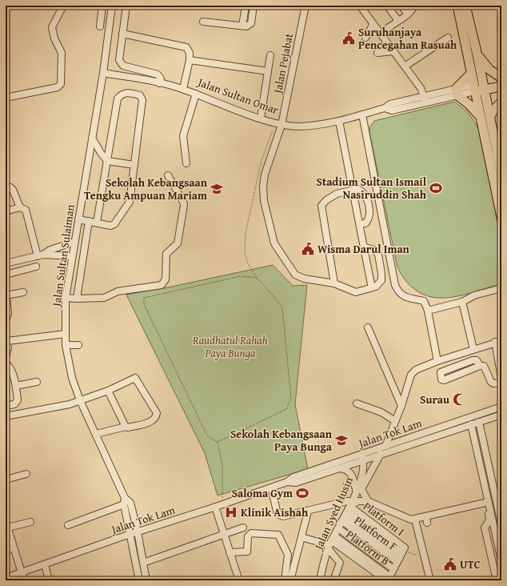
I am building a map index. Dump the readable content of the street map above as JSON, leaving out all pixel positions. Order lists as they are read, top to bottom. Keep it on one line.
{"streets":{"street":["Jalan Pejabat","Jalan Sultan Omar","Jalan Sultan Sulaiman","Jalan Tok Lam","Jalan Syed Husin","Platform I","Platform F"]},"crossings":[["Jalan Pejabat","Jalan Sultan Omar"],["Jalan Sultan Omar","Jalan Sultan Sulaiman"],["Jalan Sultan Sulaiman","Jalan Tok Lam"],["Jalan Tok Lam","Jalan Syed Husin"],["Jalan Syed Husin","Platform I"],["Jalan Syed Husin","Platform F"],["Platform I","Platform F"]],"parks":["Raudhatul Rahah Paya Bunga"],"places":{"public building":["Suruhanjaya Pencegahan Rasuah","Wisma Darul Iman","UTC"],"sports":["Stadium Sultan Ismail Nasiruddin Shah","Saloma Gym"],"school or university":["Sekolah Kebangsaan Tengku Ampuan Mariam","Sekolah Kebangsaan Paya Bunga"],"mosque":["Surau"],"hospital":["Klinik Aishah"]}}
